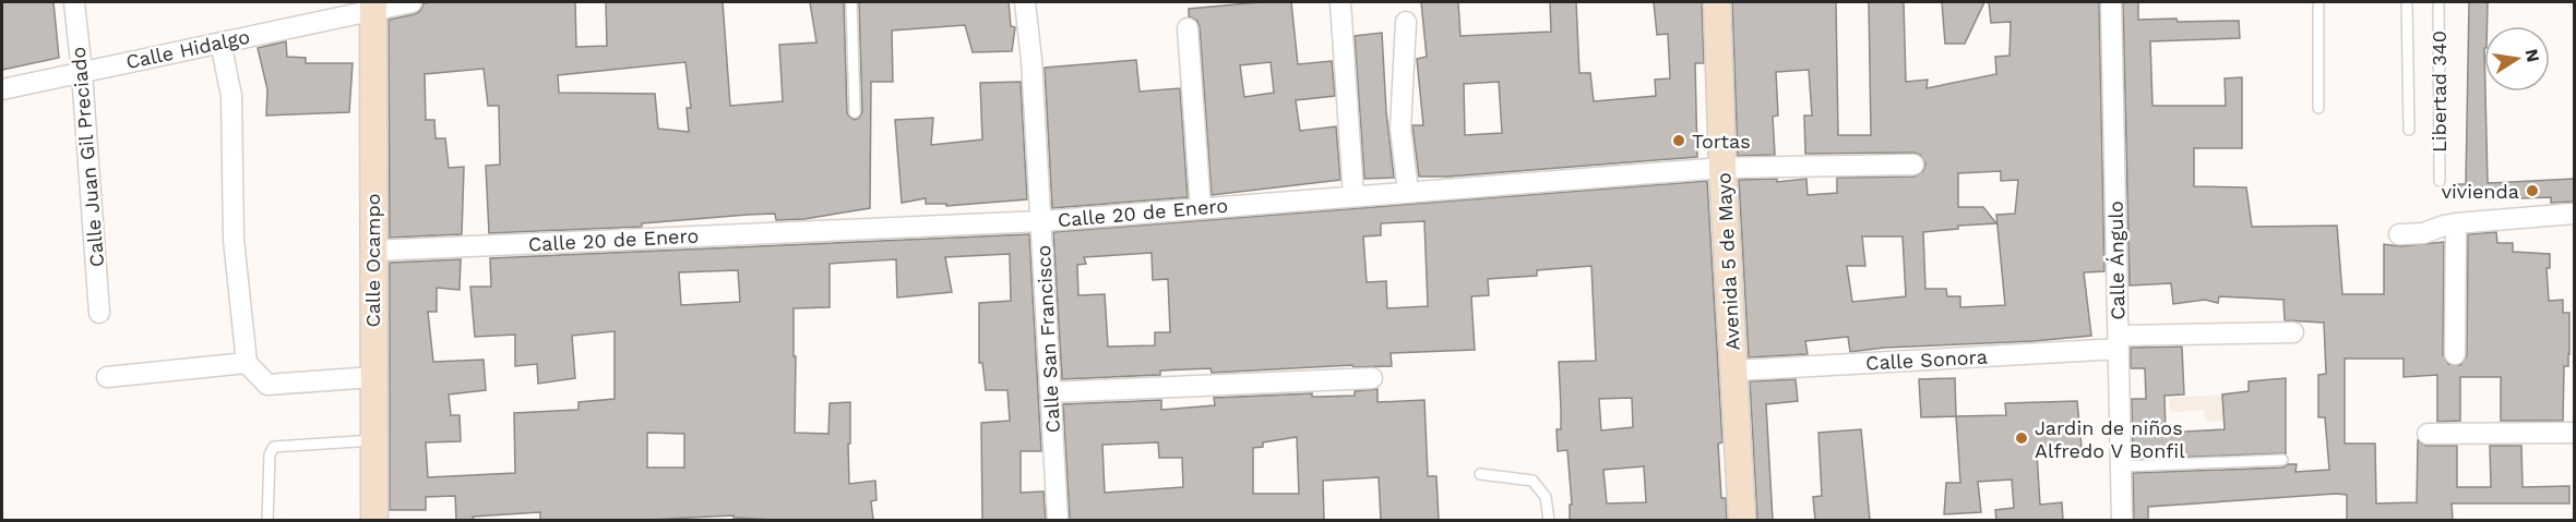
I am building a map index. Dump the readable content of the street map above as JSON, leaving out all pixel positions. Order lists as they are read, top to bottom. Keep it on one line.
{"streets":{"main road":["Calle Ocampo","Avenida 5 de Mayo"],"street":["Calle Hidalgo","Calle Juan Gil Preciado","Calle 20 de Enero","Calle Ángulo","Calle San Francisco","Calle Sonora"],"lane":["Libertad 340"]},"crossings":[["Calle Hidalgo","Calle Juan Gil Preciado"],["Calle Hidalgo","Calle Ocampo"],["Calle 20 de Enero","Calle Ocampo"],["Calle 20 de Enero","Avenida 5 de Mayo"],["Calle 20 de Enero","Calle San Francisco"],["Calle Ángulo","Calle Sonora"],["Avenida 5 de Mayo","Calle Sonora"]],"places":["Tortas","vivienda","Jardin de niños Alfredo V Bonfil"],"north":"right"}
